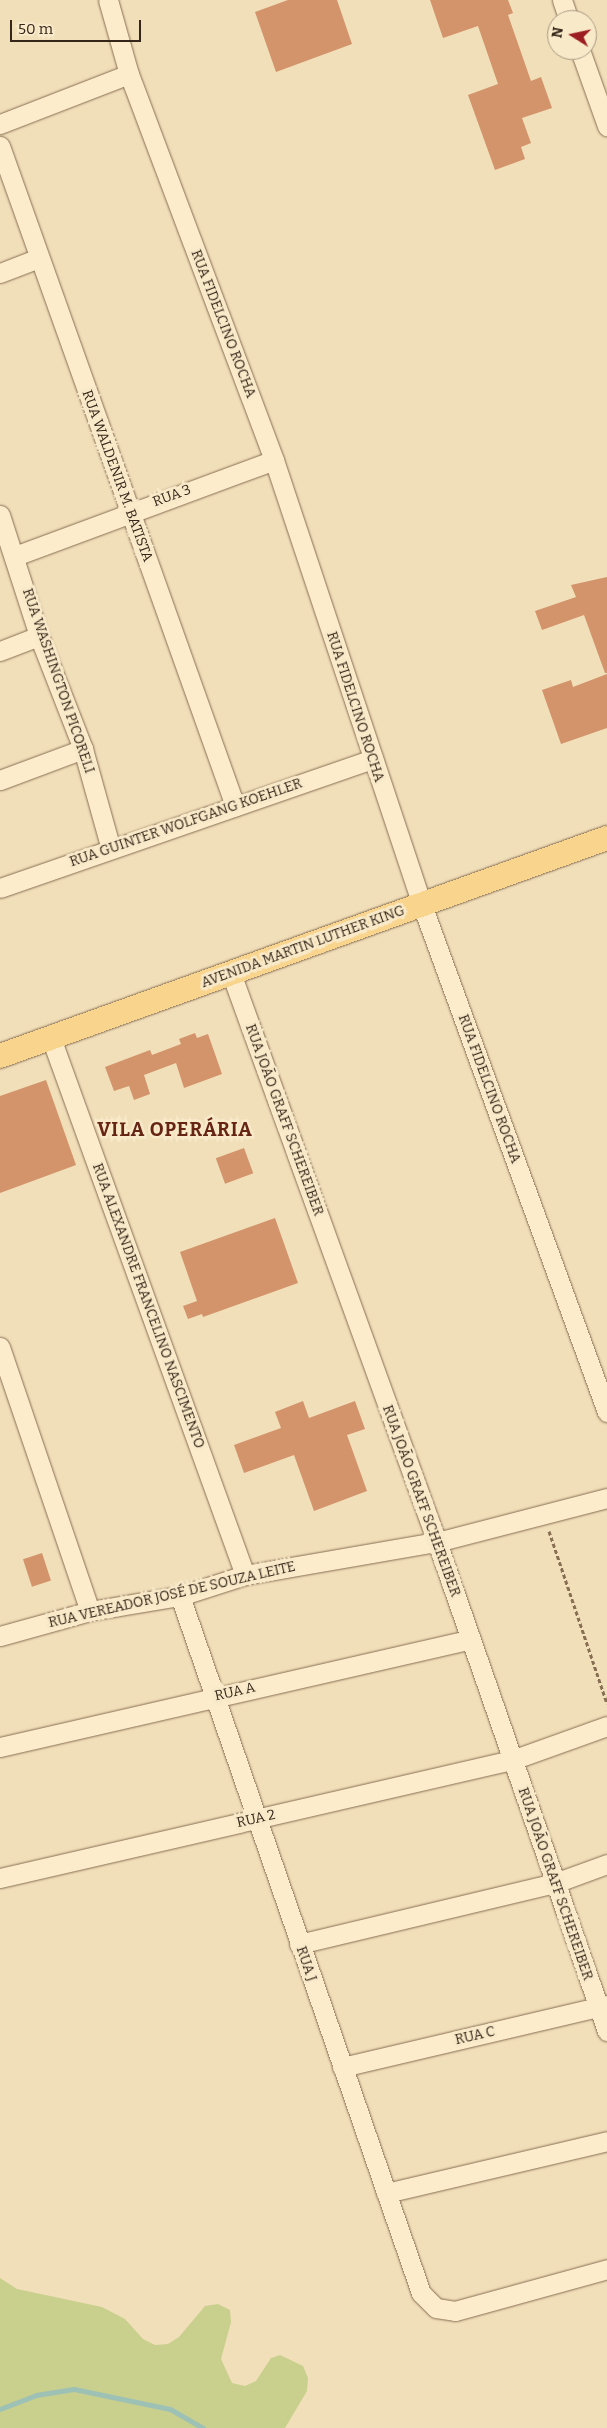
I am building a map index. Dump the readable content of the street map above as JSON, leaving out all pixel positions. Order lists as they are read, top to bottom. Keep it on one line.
{"streets":{"main road":["AVENIDA MARTIN LUTHER KING"],"street":["RUA FIDELCINO ROCHA","RUA WALDENIR M. BATISTA","RUA 3","RUA WASHINGTON PICORELI","RUA GUINTER WOLFGANG KOEHLER","RUA JOÃO GRAFF SCHEREIBER","RUA ALEXANDRE FRANCELINO NASCIMENTO","RUA VEREADOR JOSÉ DE SOUZA LEITE","RUA A","RUA 2","RUA J","RUA C"]},"crossings":[["RUA FIDELCINO ROCHA","RUA 3"],["RUA FIDELCINO ROCHA","RUA GUINTER WOLFGANG KOEHLER"],["RUA FIDELCINO ROCHA","AVENIDA MARTIN LUTHER KING"],["RUA WALDENIR M. BATISTA","RUA 3"],["RUA WALDENIR M. BATISTA","RUA GUINTER WOLFGANG KOEHLER"],["RUA 3","RUA WASHINGTON PICORELI"],["RUA WASHINGTON PICORELI","RUA GUINTER WOLFGANG KOEHLER"],["AVENIDA MARTIN LUTHER KING","RUA JOÃO GRAFF SCHEREIBER"],["AVENIDA MARTIN LUTHER KING","RUA ALEXANDRE FRANCELINO NASCIMENTO"],["RUA JOÃO GRAFF SCHEREIBER","RUA VEREADOR JOSÉ DE SOUZA LEITE"],["RUA JOÃO GRAFF SCHEREIBER","RUA A"],["RUA JOÃO GRAFF SCHEREIBER","RUA 2"],["RUA JOÃO GRAFF SCHEREIBER","RUA C"],["RUA ALEXANDRE FRANCELINO NASCIMENTO","RUA VEREADOR JOSÉ DE SOUZA LEITE"],["RUA VEREADOR JOSÉ DE SOUZA LEITE","RUA J"],["RUA A","RUA J"],["RUA 2","RUA J"],["RUA J","RUA C"]],"districts":["VILA OPERÁRIA"],"scale_bar":"50 m","north":"left"}
